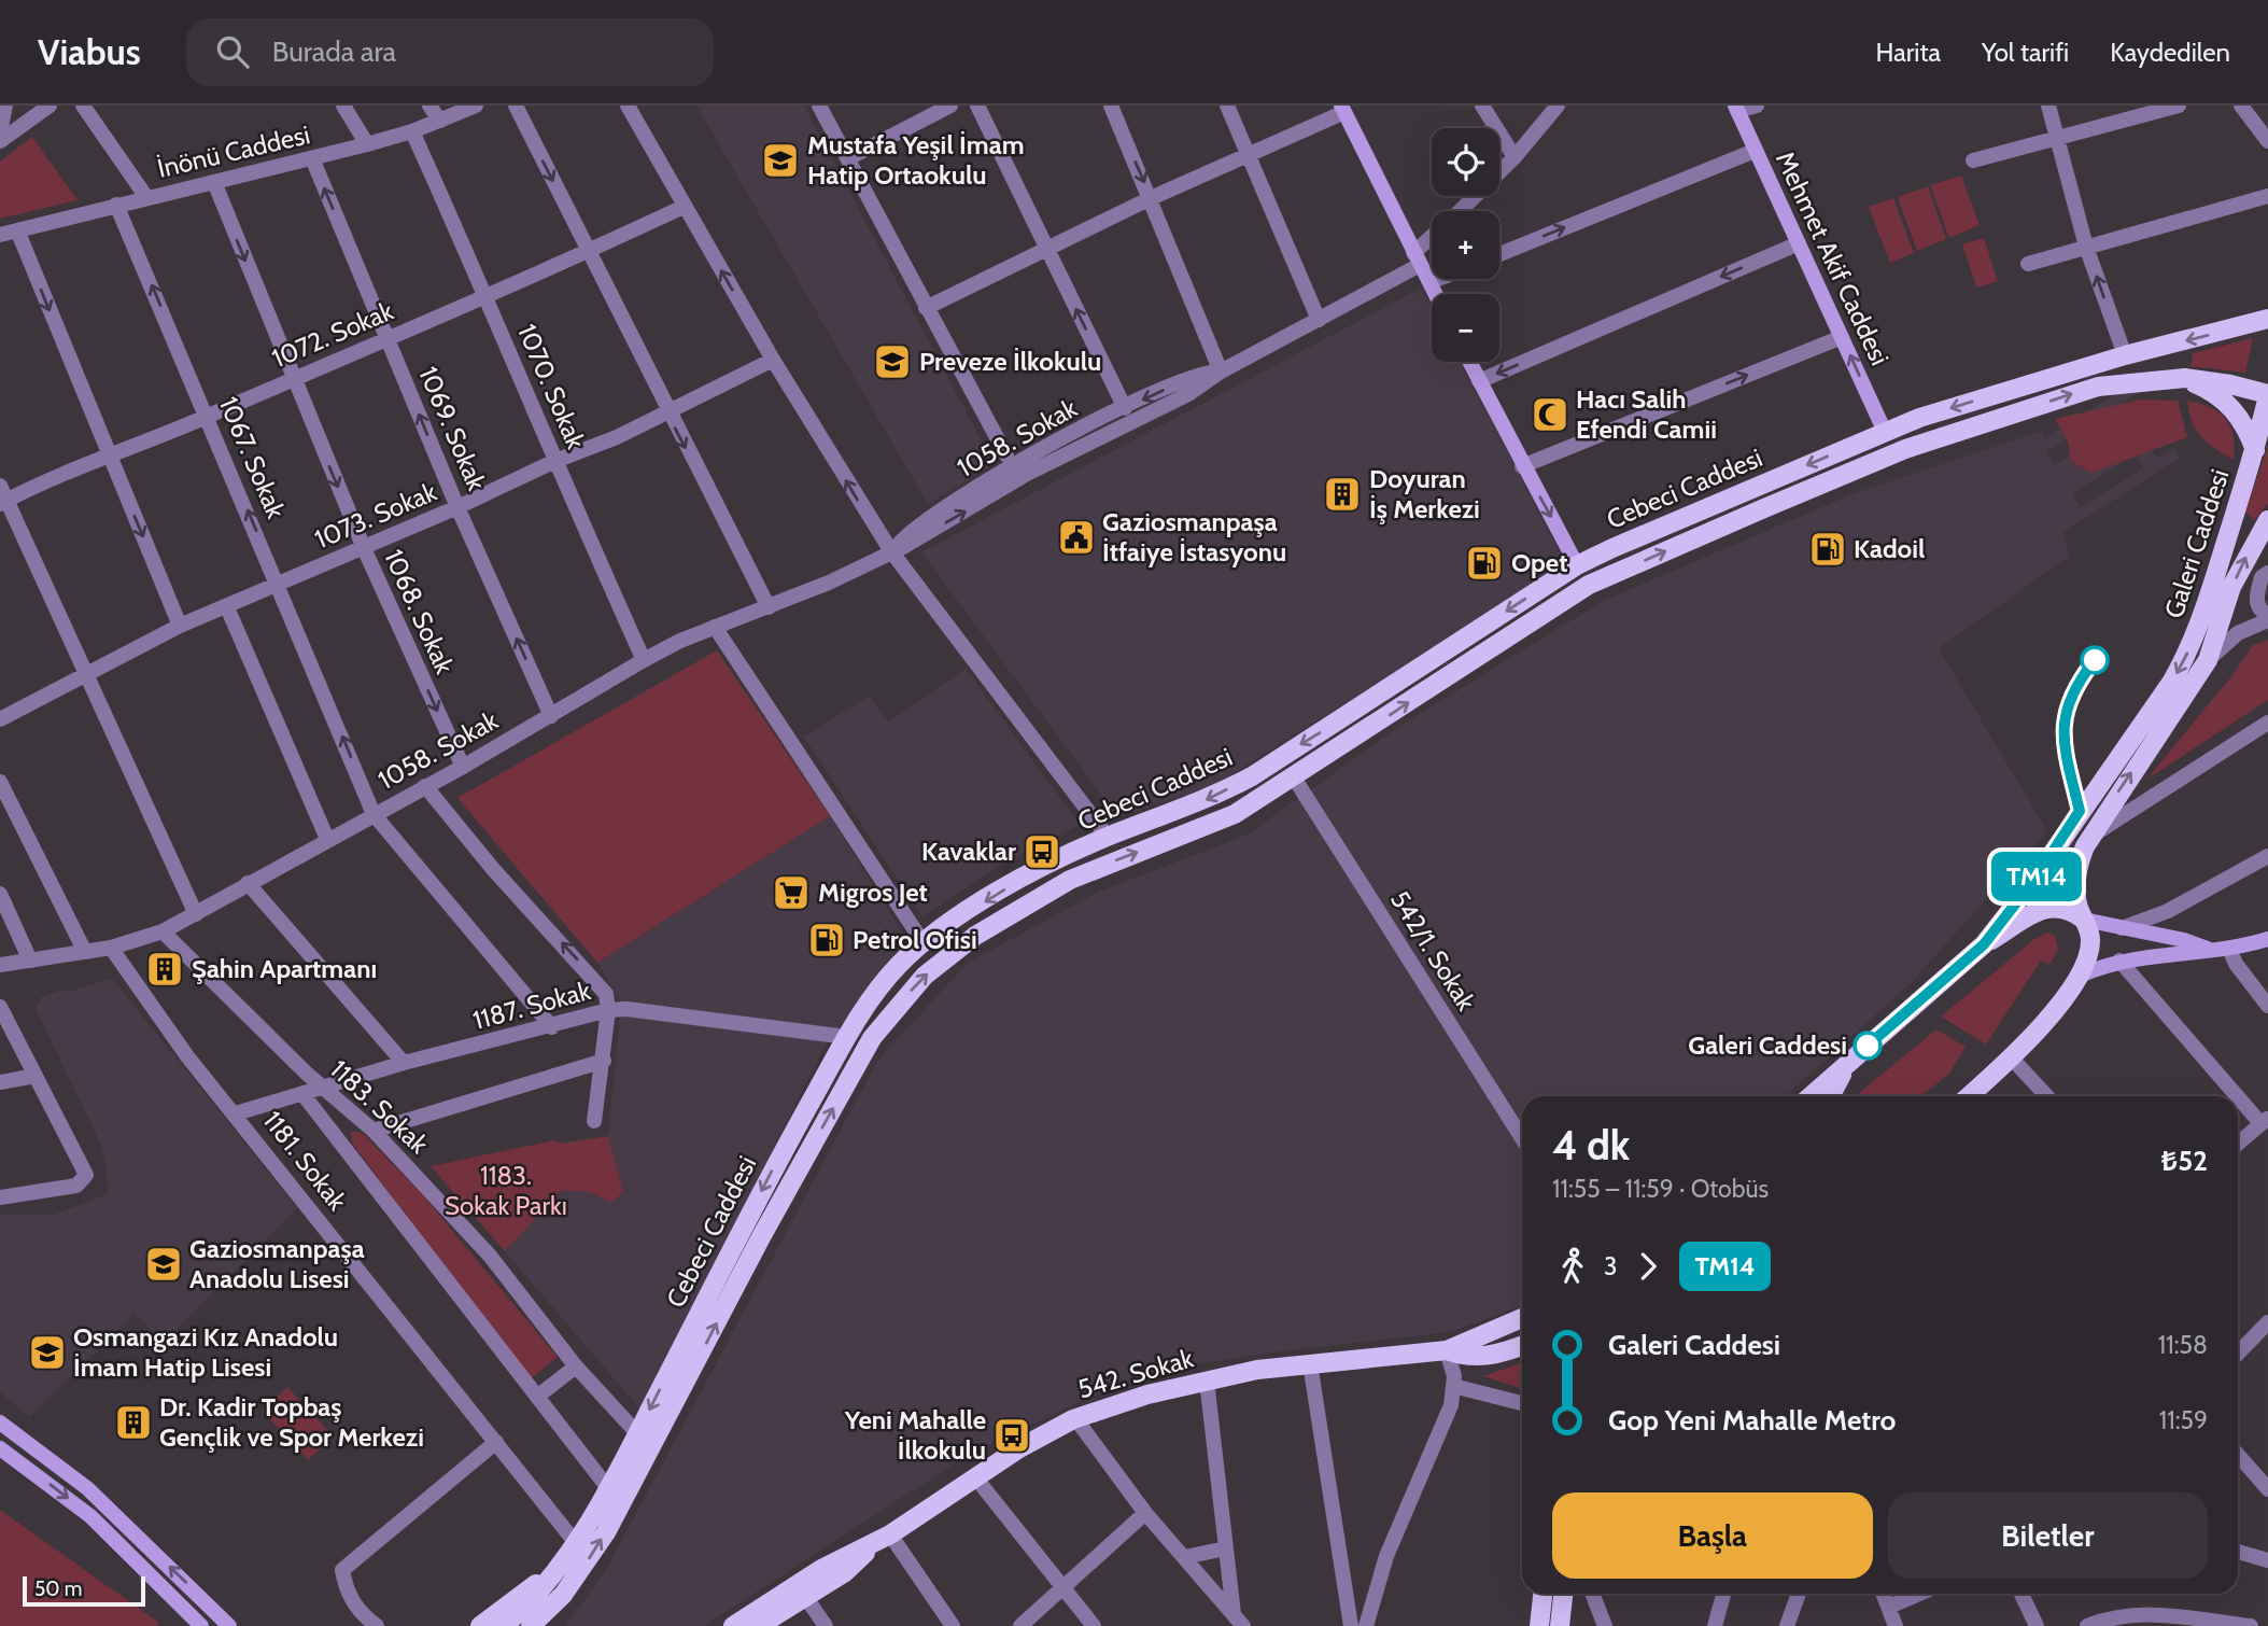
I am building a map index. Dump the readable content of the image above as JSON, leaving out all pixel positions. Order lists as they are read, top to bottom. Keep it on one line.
{"streets":{"main road":["Mehmet Akif Caddesi","Cebeci Caddesi","Galeri Caddesi","542. Sokak"],"street":["İnönü Caddesi","1072. Sokak","1070. Sokak","1069. Sokak","1058. Sokak","1067. Sokak","1073. Sokak","1068. Sokak","542/1. Sokak","1187. Sokak","1183. Sokak","1181. Sokak"]},"crossings":[["İnönü Caddesi","1070. Sokak"],["İnönü Caddesi","1069. Sokak"],["İnönü Caddesi","1067. Sokak"],["İnönü Caddesi","1068. Sokak"],["Mehmet Akif Caddesi","Cebeci Caddesi"],["1072. Sokak","1070. Sokak"],["1072. Sokak","1069. Sokak"],["1072. Sokak","1067. Sokak"],["1072. Sokak","1068. Sokak"],["1070. Sokak","1058. Sokak"],["1070. Sokak","1073. Sokak"],["1069. Sokak","1058. Sokak"],["1069. Sokak","1073. Sokak"],["1058. Sokak","1067. Sokak"],["1058. Sokak","1068. Sokak"],["1058. Sokak","1183. Sokak"],["1058. Sokak","1181. Sokak"],["1067. Sokak","1073. Sokak"],["1067. Sokak","1187. Sokak"],["Cebeci Caddesi","Galeri Caddesi"],["Cebeci Caddesi","542/1. Sokak"],["Cebeci Caddesi","1187. Sokak"],["Cebeci Caddesi","1183. Sokak"],["Cebeci Caddesi","1181. Sokak"],["1073. Sokak","1068. Sokak"],["1187. Sokak","1183. Sokak"],["1187. Sokak","1181. Sokak"]],"one_way":["1069. Sokak","1068. Sokak"],"parks":["1183. Sokak Parkı"],"places":{"school or university":["Mustafa Yeşil İmam Hatip Ortaokulu","Preveze İlkokulu","Gaziosmanpaşa Anadolu Lisesi","Osmangazi Kız Anadolu İmam Hatip Lisesi"],"mosque":["Hacı Salih Efendi Camii"],"building":["Doyuran İş Merkezi","Şahin Apartmanı","Dr. Kadir Topbaş Gençlik ve Spor Merkezi"],"public building":["Gaziosmanpaşa İtfaiye İstasyonu"],"fuel station":["Kadoil","Opet","Petrol Ofisi"],"bus stop":["Kavaklar","Yeni Mahalle İlkokulu"],"supermarket":["Migros Jet"],"other":["Galeri Caddesi"]},"lines":["bus line TM14"],"scale_bar":"50 m","page":{"header":"Viabus","search":"Burada ara","nav":["Harita","Yol tarifi","Kaydedilen"],"on_map":"TM14","map_buttons":["+","−"],"heading":["4 dk","11:55 – 11:59 · Otobüs","₺52"],"legs":["3","TM14"],"list":[{"name":"Galeri Caddesi","value":"11:58"},{"name":"Gop Yeni Mahalle Metro","value":"11:59"}],"buttons":["Başla","Biletler"],"scale":"50 m"}}
